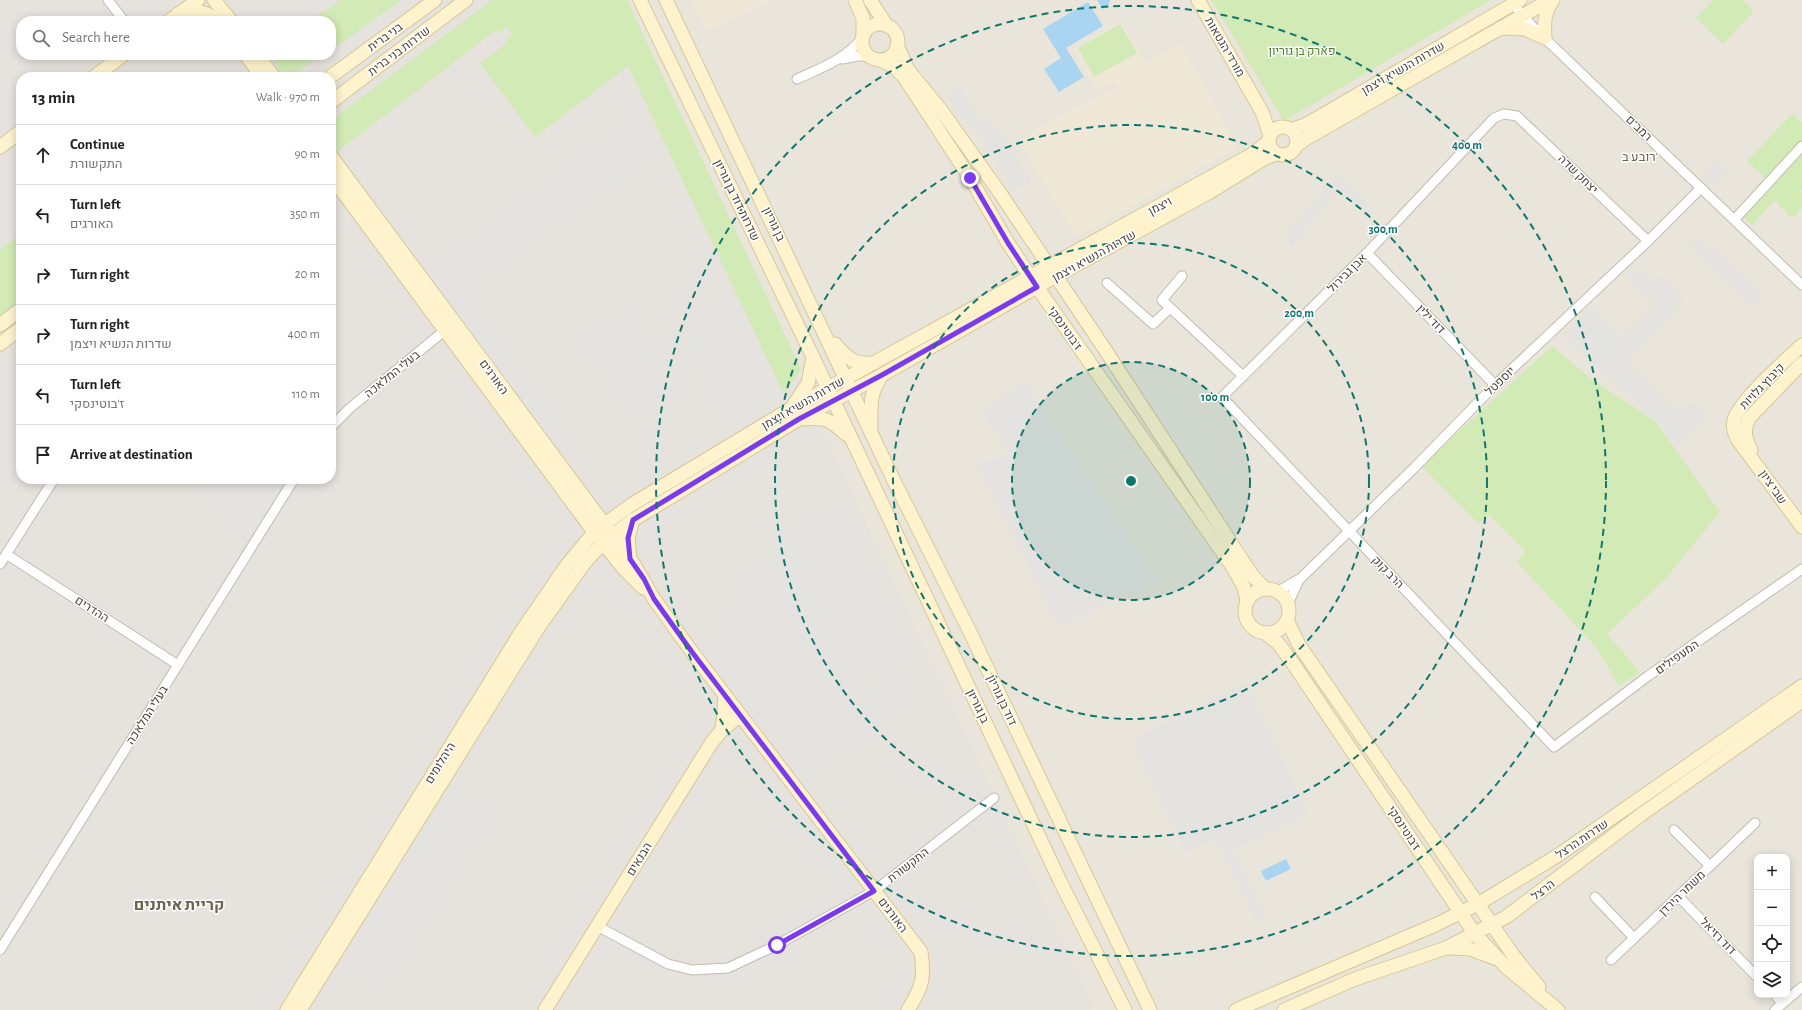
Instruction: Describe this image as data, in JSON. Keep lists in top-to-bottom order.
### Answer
{
  "streets": {
    "street": [
      "בני ברית",
      "מורדי הגטאות",
      "שדרות בני ברית",
      "שדרות הנשיא ויצמן",
      "רמב\"ם",
      "יצחק שדה",
      "שדרות דוד בן גוריון",
      "ויצמן",
      "בן גוריון",
      "אבן גבירול",
      "דוד ילין",
      "ז'בוטינסקי",
      "בעלי המלאכה",
      "האורגים",
      "יוספטל",
      "קיבוץ גלויות",
      "שבי ציון",
      "הרב קוק",
      "ההדרים",
      "המעפילים",
      "דוד בן גוריון",
      "היהלומים",
      "שדרות הרצל",
      "הבנאים",
      "התקשורת",
      "הרצל",
      "משמר הירדן",
      "דוד רזיאל"
    ]
  },
  "crossings": [
    ["מורדי הגטאות", "שדרות הנשיא ויצמן"],
    ["מורדי הגטאות", "ויצמן"],
    ["שדרות הנשיא ויצמן", "רמב\"ם"],
    ["שדרות הנשיא ויצמן", "שדרות דוד בן גוריון"],
    ["שדרות הנשיא ויצמן", "ויצמן"],
    ["שדרות הנשיא ויצמן", "בן גוריון"],
    ["שדרות הנשיא ויצמן", "ז'בוטינסקי"],
    ["שדרות הנשיא ויצמן", "האורגים"],
    ["שדרות הנשיא ויצמן", "דוד בן גוריון"],
    ["שדרות הנשיא ויצמן", "היהלומים"],
    ["רמב\"ם", "יוספטל"],
    ["יצחק שדה", "אבן גבירול"],
    ["יצחק שדה", "יוספטל"],
    ["שדרות דוד בן גוריון", "בן גוריון"],
    ["ויצמן", "ז'בוטינסקי"],
    ["אבן גבירול", "דוד ילין"],
    ["אבן גבירול", "הרב קוק"],
    ["דוד ילין", "יוספטל"],
    ["ז'בוטינסקי", "יוספטל"],
    ["ז'בוטינסקי", "שדרות הרצל"],
    ["ז'בוטינסקי", "הרצל"],
    ["בעלי המלאכה", "האורגים"],
    ["בעלי המלאכה", "ההדרים"],
    ["האורגים", "היהלומים"],
    ["האורגים", "הבנאים"],
    ["האורגים", "התקשורת"],
    ["יוספטל", "הרב קוק"],
    ["קיבוץ גלויות", "שבי ציון"],
    ["הרב קוק", "המעפילים"],
    ["שדרות הרצל", "הרצל"],
    ["הבנאים", "התקשורת"],
    ["משמר הירדן", "דוד רזיאל"]
  ],
  "districts": ["רובע ב'", "קריית איתנים"],
  "parks": ["פארק בן גוריון"],
  "page": {
    "search": "Search here",
    "heading": ["13 min", "Walk · 970 m"],
    "list": [
      ["Continue", "התקשורת", "90 m"],
      ["Turn left", "האורגים", "350 m"],
      ["Turn right", "20 m"],
      ["Turn right", "שדרות הנשיא ויצמן", "400 m"],
      ["Turn left", "ז'בוטינסקי", "110 m"],
      "Arrive at destination"
    ],
    "map_buttons": ["+", "−"]
  },
  "rings": [
    "400 m",
    "300 m",
    "200 m",
    "100 m"
  ]
}
